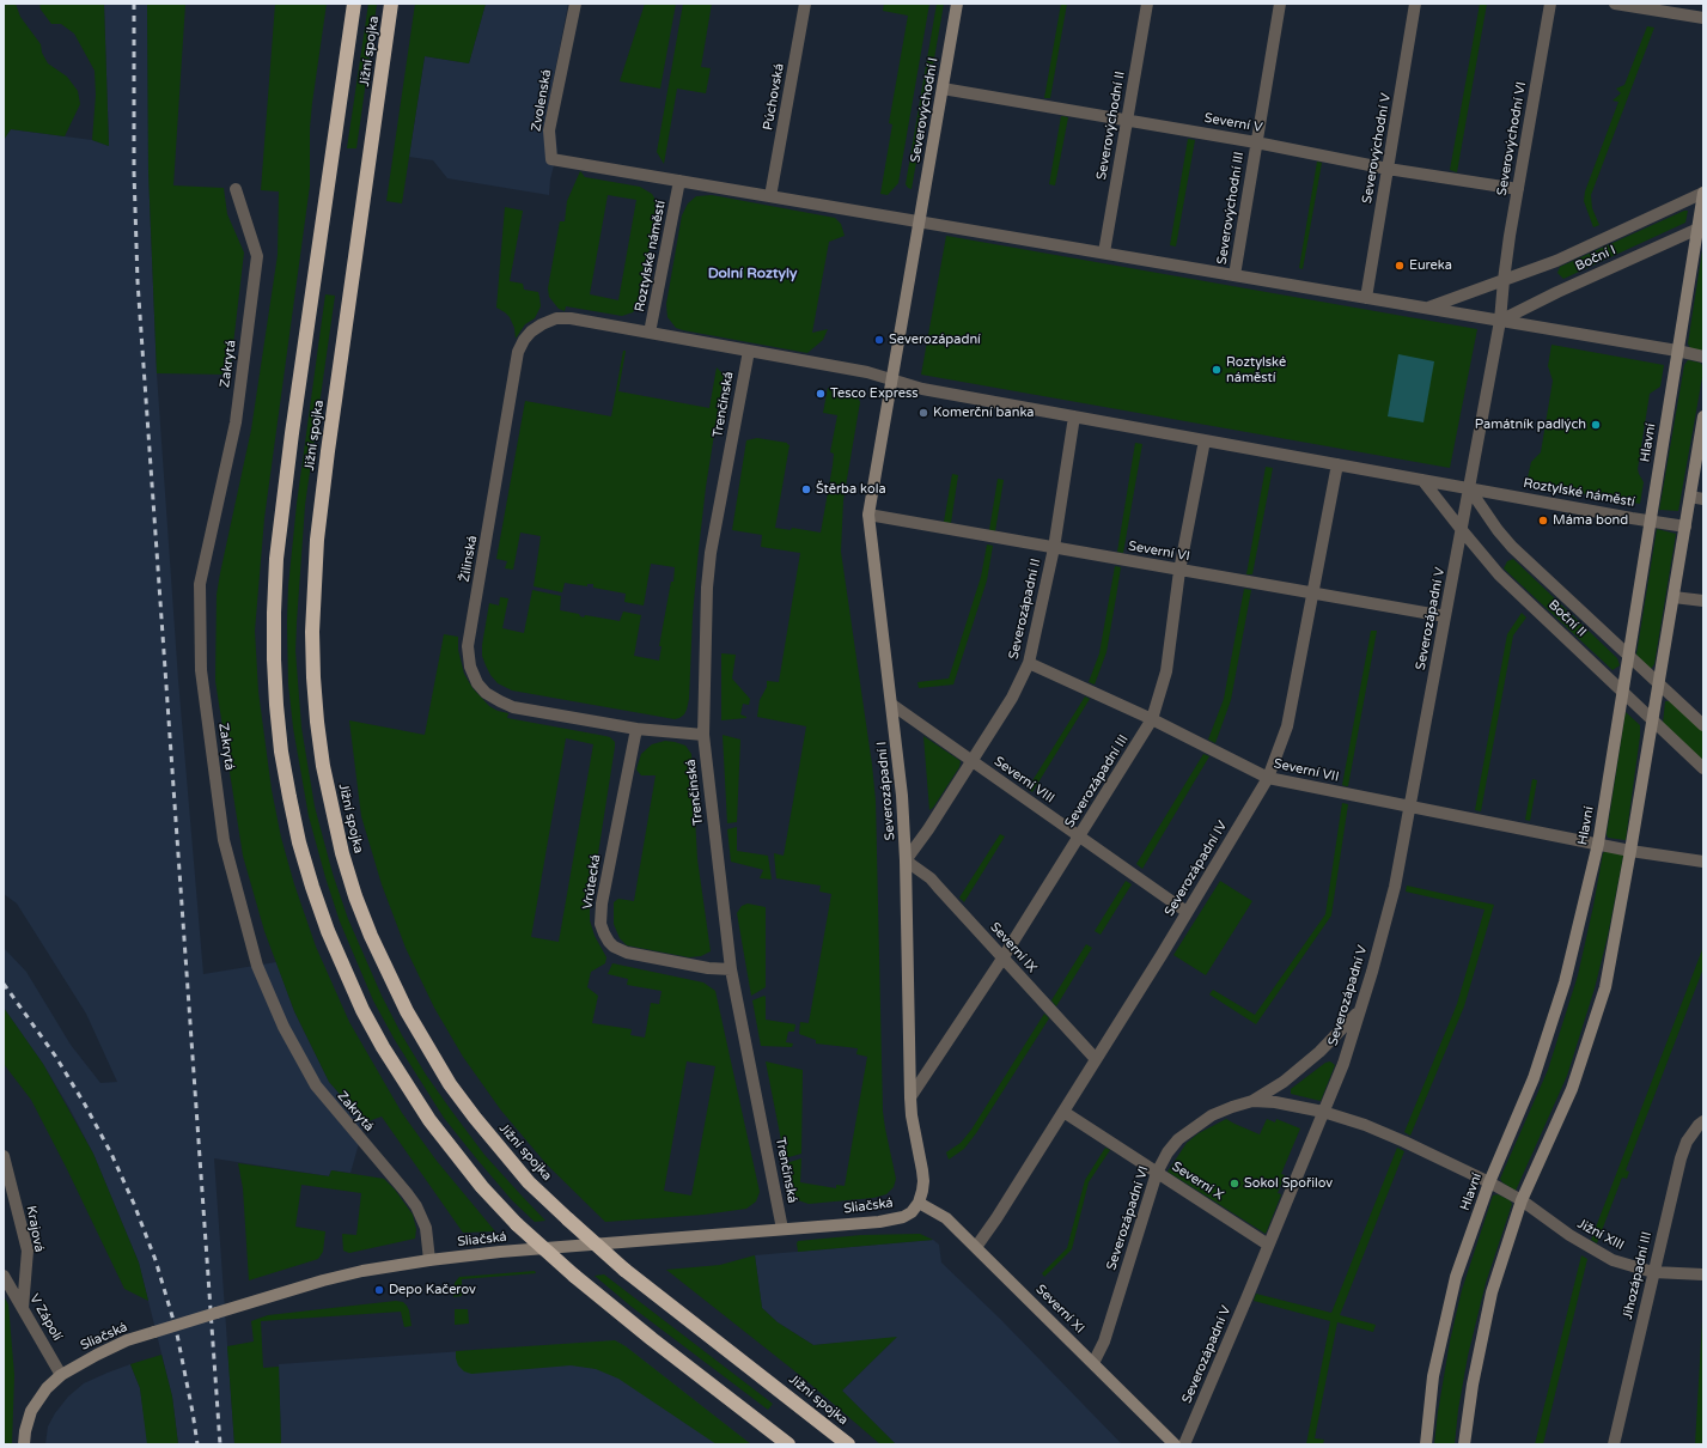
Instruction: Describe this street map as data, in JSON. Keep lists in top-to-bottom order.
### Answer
{
  "streets": {
    "highway": ["Jižní spojka"],
    "street": [
      "Púchovská",
      "Zvolenská",
      "Severovýchodní I",
      "Severní V",
      "Severovýchodní II",
      "Severovýchodní VI",
      "Severovýchodní V",
      "Severovýchodní III",
      "Roztylské náměstí",
      "Boční I",
      "Zakrytá",
      "Trenčínská",
      "Hlavní",
      "Severní VI",
      "Žilinská",
      "Severozápadní II",
      "Severozápadní V",
      "Boční II",
      "Severní VII",
      "Severní VIII",
      "Severozápadní III",
      "Severozápadní I",
      "Severozápadní IV",
      "Vrútecká",
      "Severní IX",
      "Severní X",
      "Sliačská",
      "Severozápadní VI",
      "Krajová",
      "Jižní XIII",
      "Jihozápadní III",
      "Severní XI",
      "V Zápolí"
    ]
  },
  "crossings": [
    ["Zvolenská", "Roztylské náměstí"],
    ["Severovýchodní I", "Severní V"],
    ["Severní V", "Severovýchodní II"],
    ["Severní V", "Severovýchodní VI"],
    ["Severní V", "Severovýchodní V"],
    ["Severní V", "Severovýchodní III"],
    ["Severovýchodní VI", "Boční I"],
    ["Roztylské náměstí", "Trenčínská"],
    ["Roztylské náměstí", "Hlavní"],
    ["Roztylské náměstí", "Žilinská"],
    ["Roztylské náměstí", "Severozápadní II"],
    ["Roztylské náměstí", "Severozápadní V"],
    ["Roztylské náměstí", "Boční II"],
    ["Roztylské náměstí", "Severozápadní III"],
    ["Roztylské náměstí", "Severozápadní I"],
    ["Roztylské náměstí", "Severozápadní IV"],
    ["Boční I", "Hlavní"],
    ["Zakrytá", "Sliačská"],
    ["Trenčínská", "Žilinská"],
    ["Trenčínská", "Vrútecká"],
    ["Trenčínská", "Sliačská"],
    ["Hlavní", "Boční II"],
    ["Hlavní", "Severní VII"],
    ["Hlavní", "Severozápadní VI"],
    ["Hlavní", "Jižní XIII"],
    ["Severní VI", "Severozápadní II"],
    ["Severní VI", "Severozápadní V"],
    ["Severní VI", "Severozápadní III"],
    ["Severní VI", "Severozápadní I"],
    ["Severní VI", "Severozápadní IV"],
    ["Žilinská", "Vrútecká"],
    ["Severozápadní II", "Severní VII"],
    ["Severozápadní II", "Severní VIII"],
    ["Severozápadní II", "Severozápadní I"],
    ["Severozápadní II", "Severní IX"],
    ["Severozápadní V", "Boční II"],
    ["Severozápadní V", "Severní VII"],
    ["Severozápadní V", "Severní X"],
    ["Severozápadní V", "Severozápadní VI"],
    ["Severní VII", "Severozápadní III"],
    ["Severní VII", "Severozápadní IV"],
    ["Severní VIII", "Severozápadní III"],
    ["Severní VIII", "Severozápadní I"],
    ["Severní VIII", "Severozápadní IV"],
    ["Severozápadní III", "Severozápadní I"],
    ["Severozápadní III", "Severní IX"],
    ["Severozápadní I", "Severní IX"],
    ["Severozápadní I", "Sliačská"],
    ["Severozápadní I", "Severní XI"],
    ["Severozápadní IV", "Severní IX"],
    ["Severozápadní IV", "Severní X"],
    ["Severozápadní IV", "Severní XI"],
    ["Severní X", "Severozápadní VI"],
    ["Sliačská", "Severní XI"],
    ["Sliačská", "V Zápolí"],
    ["Severozápadní VI", "Jižní XIII"],
    ["Severozápadní VI", "Severní XI"],
    ["Krajová", "V Zápolí"],
    ["Jižní XIII", "Jihozápadní III"]
  ],
  "districts": ["Dolní Roztyly"],
  "places": [
    "Eureka",
    "Severozápadní",
    "Roztylské náměstí",
    "Tesco Express",
    "Komerční banka",
    "Památník padlých",
    "Štěrba kola",
    "Máma bond",
    "Sokol Spořilov",
    "Depo Kačerov"
  ]
}
